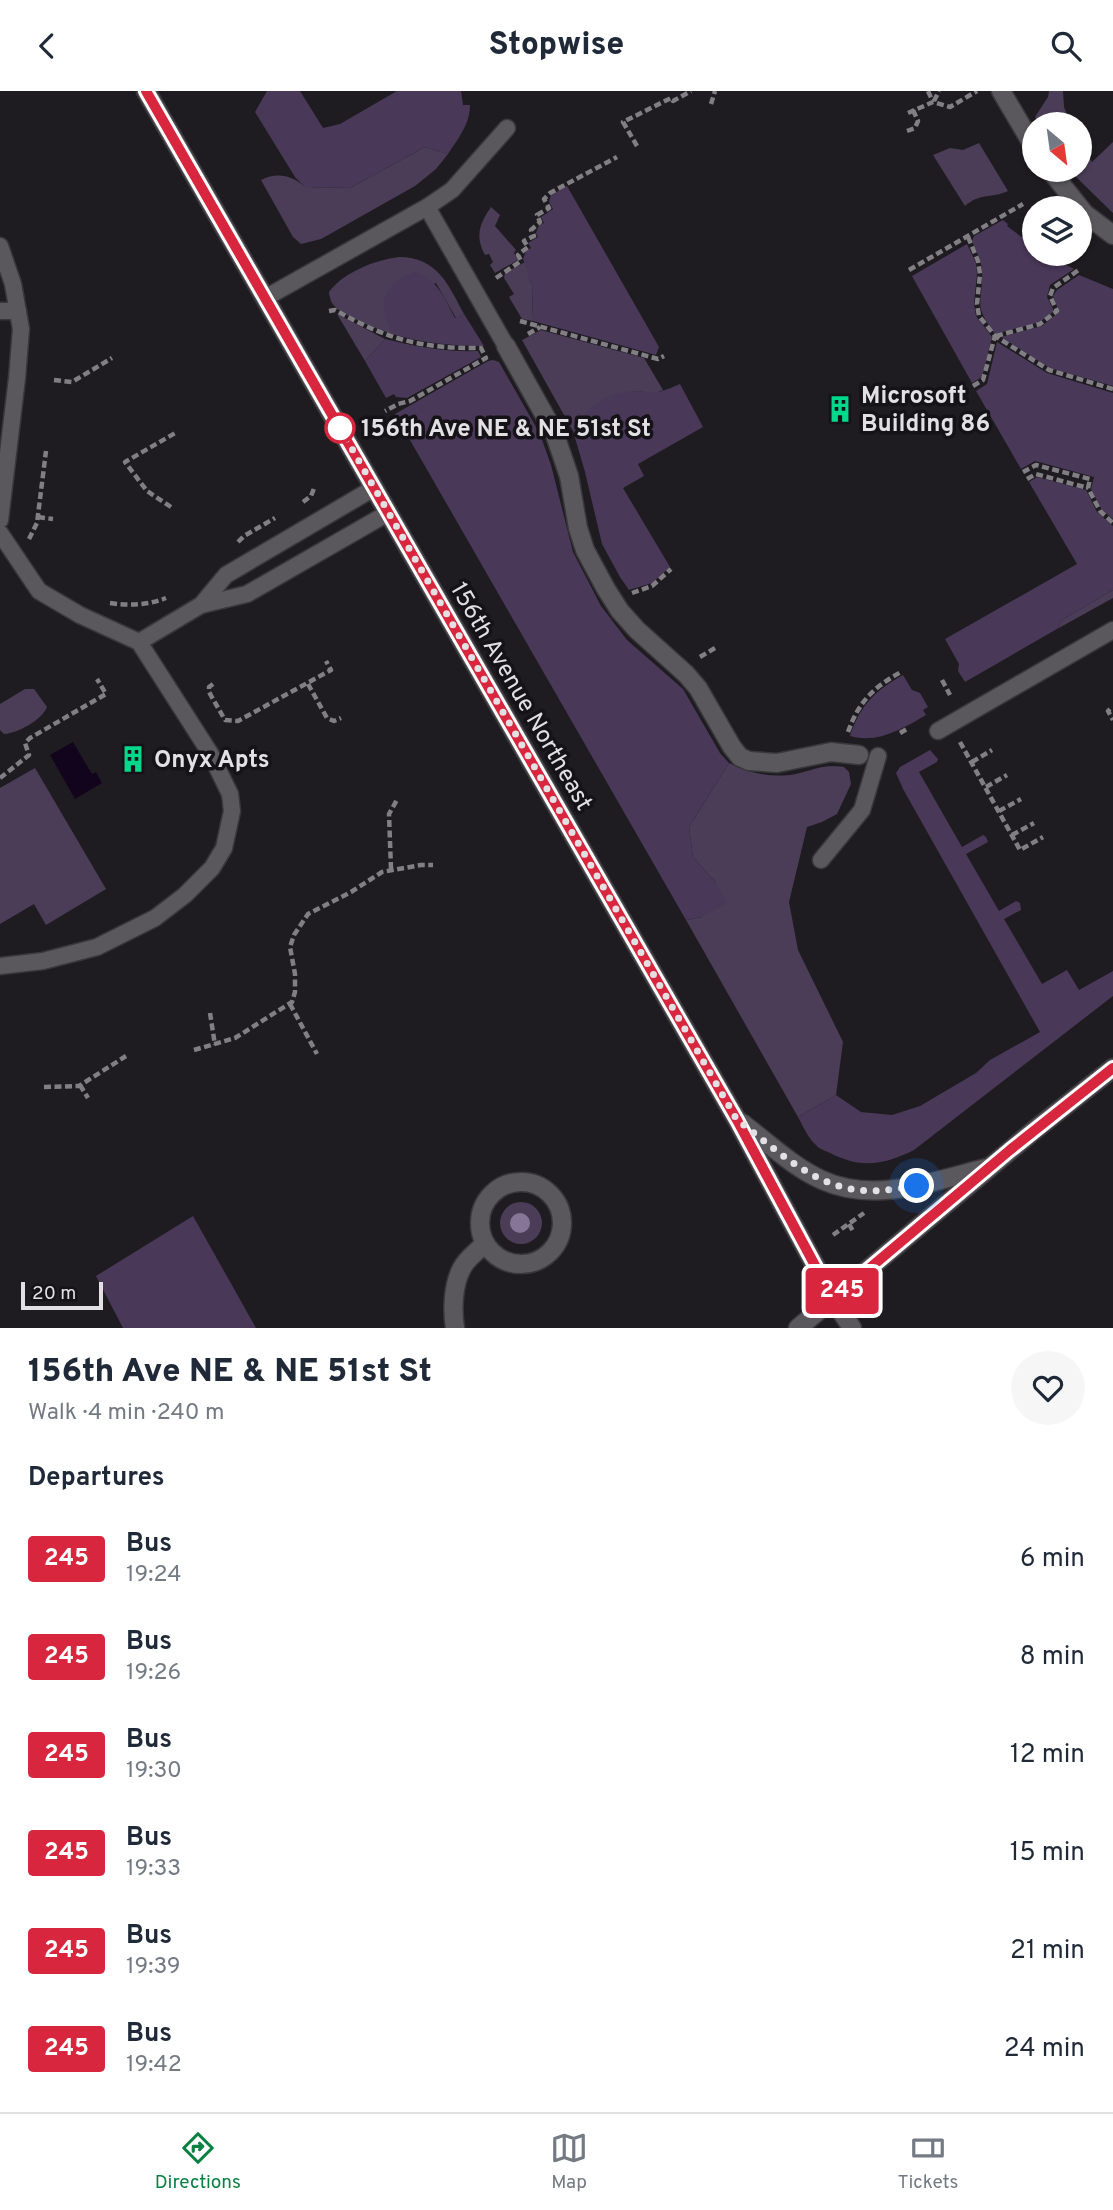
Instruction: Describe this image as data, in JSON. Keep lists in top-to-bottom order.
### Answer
{
  "streets": {
    "main road": ["156th Avenue Northeast"]
  },
  "places": {
    "building": ["Microsoft Building 86", "Onyx Apts"],
    "other": ["156th Ave NE & NE 51st St"]
  },
  "lines": ["bus line 245"],
  "scale_bar": "20 m",
  "north": "bottom right",
  "page": {
    "header": "Stopwise",
    "on_map": "245",
    "scale": "20 m",
    "heading": [
      ["156th Ave NE & NE 51st St", "Walk · 4 min · 240 m"],
      "Departures"
    ],
    "list": [
      {
        "mark": "245",
        "name": "Bus",
        "note": "19:24",
        "value": "6 min"
      },
      {
        "mark": "245",
        "name": "Bus",
        "note": "19:26",
        "value": "8 min"
      },
      {
        "mark": "245",
        "name": "Bus",
        "note": "19:30",
        "value": "12 min"
      },
      {
        "mark": "245",
        "name": "Bus",
        "note": "19:33",
        "value": "15 min"
      },
      {
        "mark": "245",
        "name": "Bus",
        "note": "19:39",
        "value": "21 min"
      },
      {
        "mark": "245",
        "name": "Bus",
        "note": "19:42",
        "value": "24 min"
      }
    ],
    "tabs": ["Directions", "Map", "Tickets"]
  }
}
